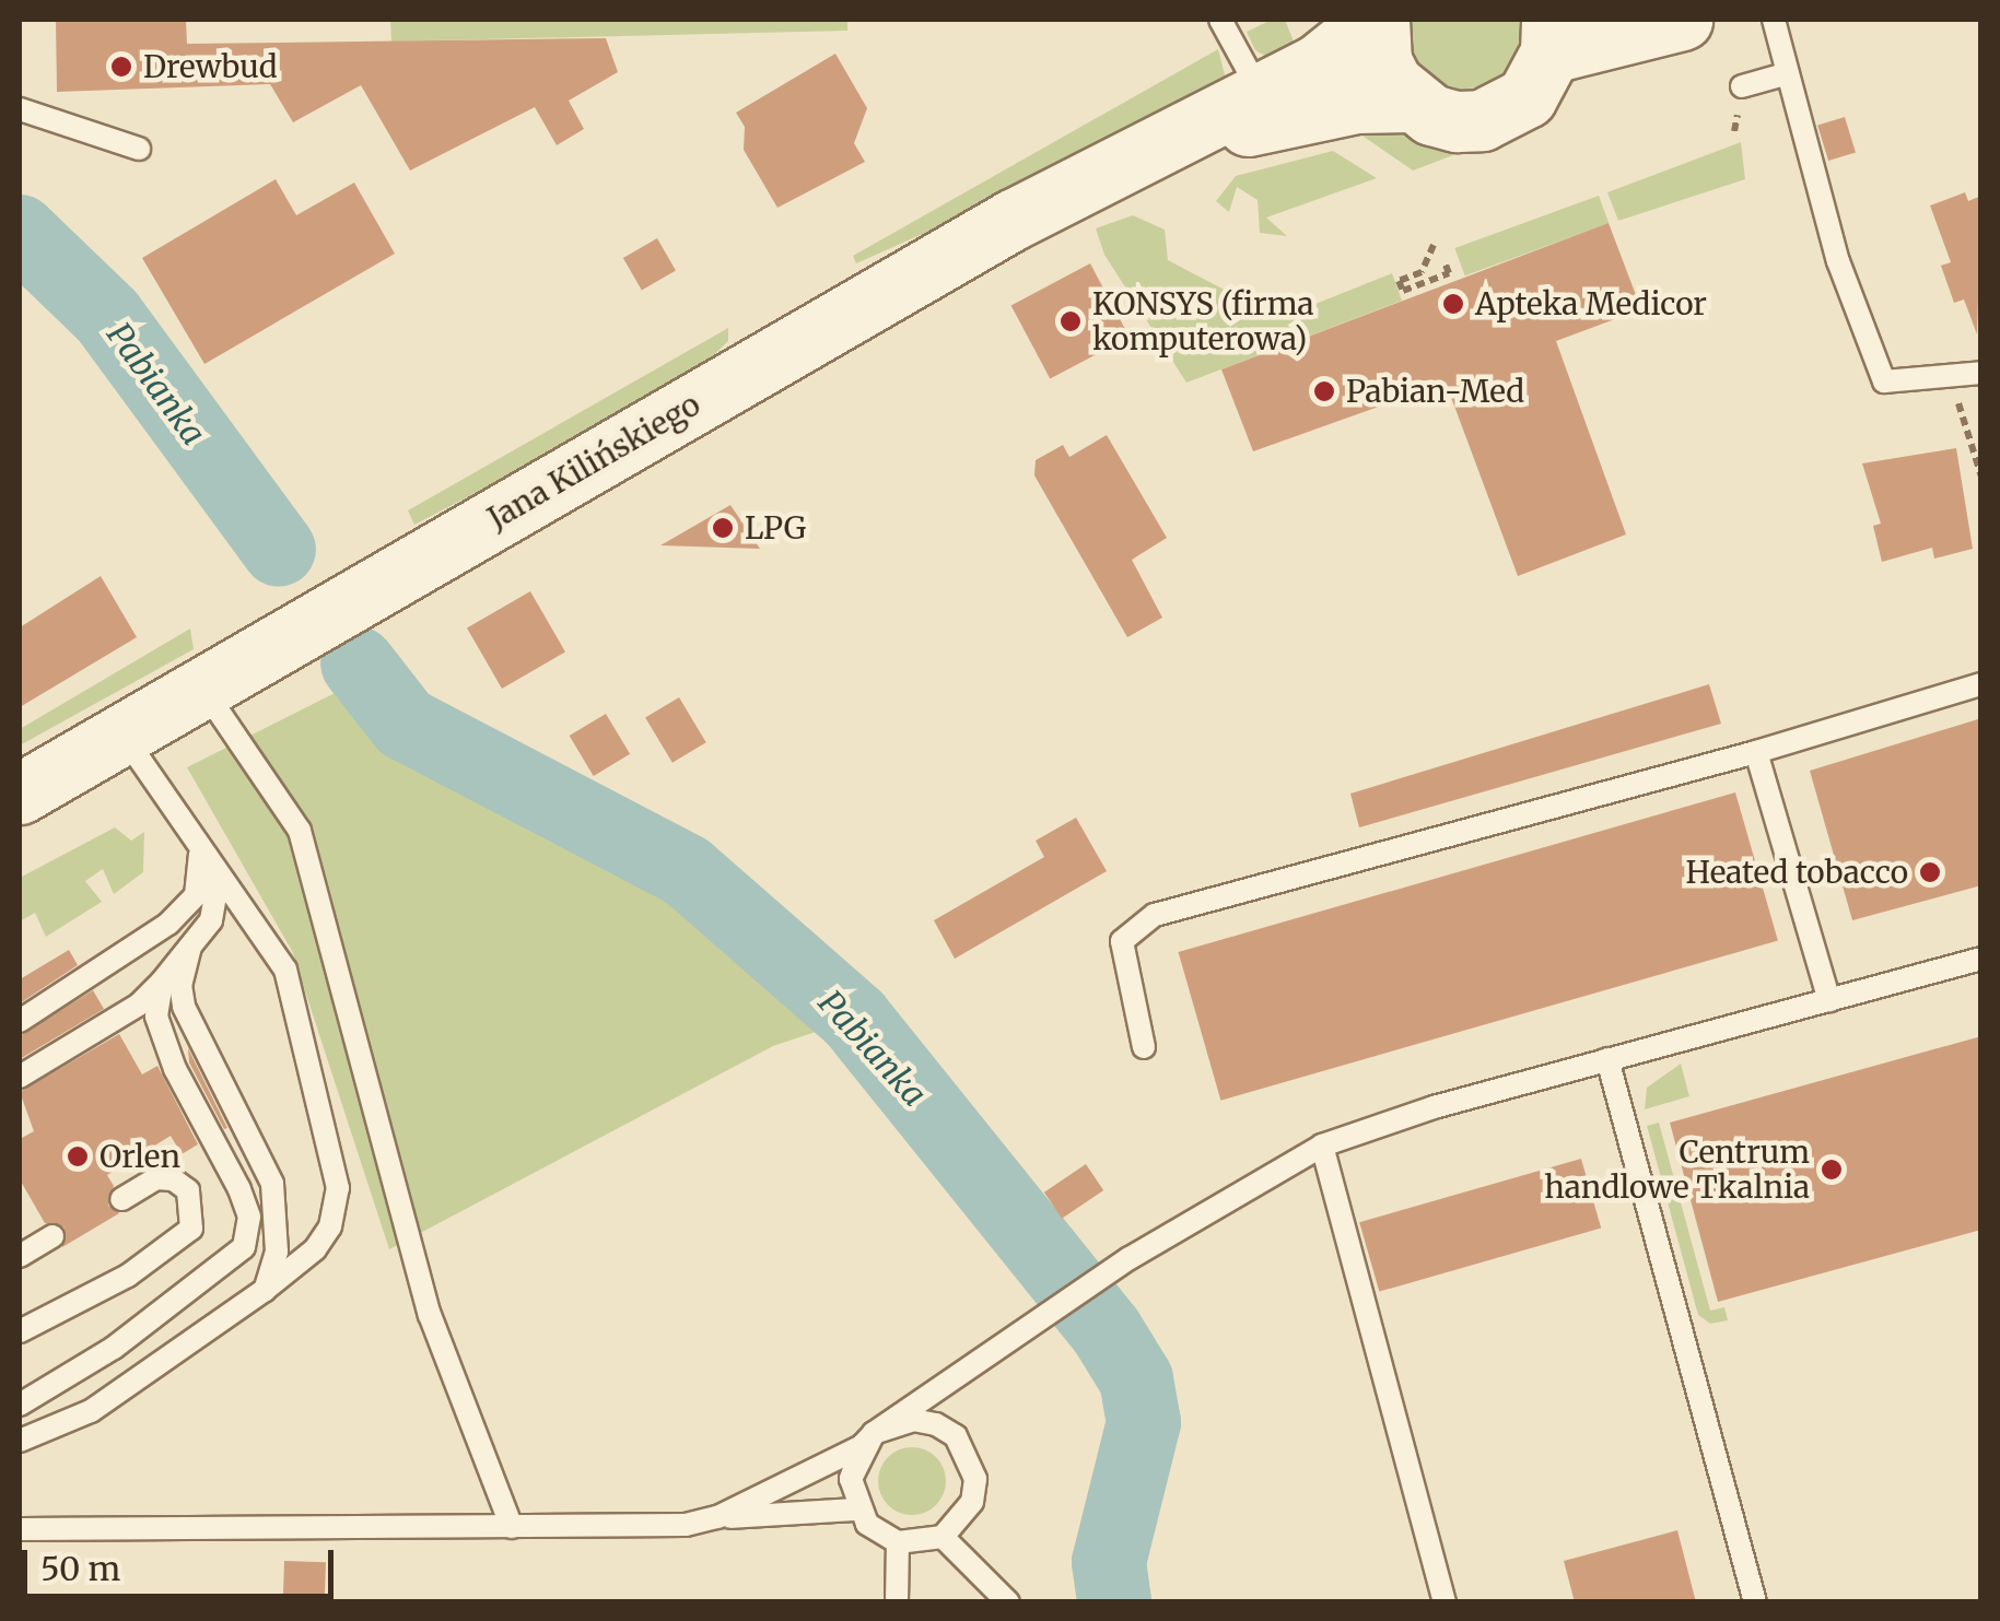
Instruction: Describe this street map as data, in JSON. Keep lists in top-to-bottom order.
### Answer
{
  "streets": {
    "main road": ["Jana Kilińskiego"]
  },
  "water": ["Pabianka"],
  "places": [
    "Drewbud",
    "Apteka Medicor",
    "KONSYS (firma komputerowa)",
    "Pabian-Med",
    "LPG",
    "Heated tobacco",
    "Orlen",
    "Centrum handlowe Tkalnia"
  ],
  "scale_bar": "50 m"
}
